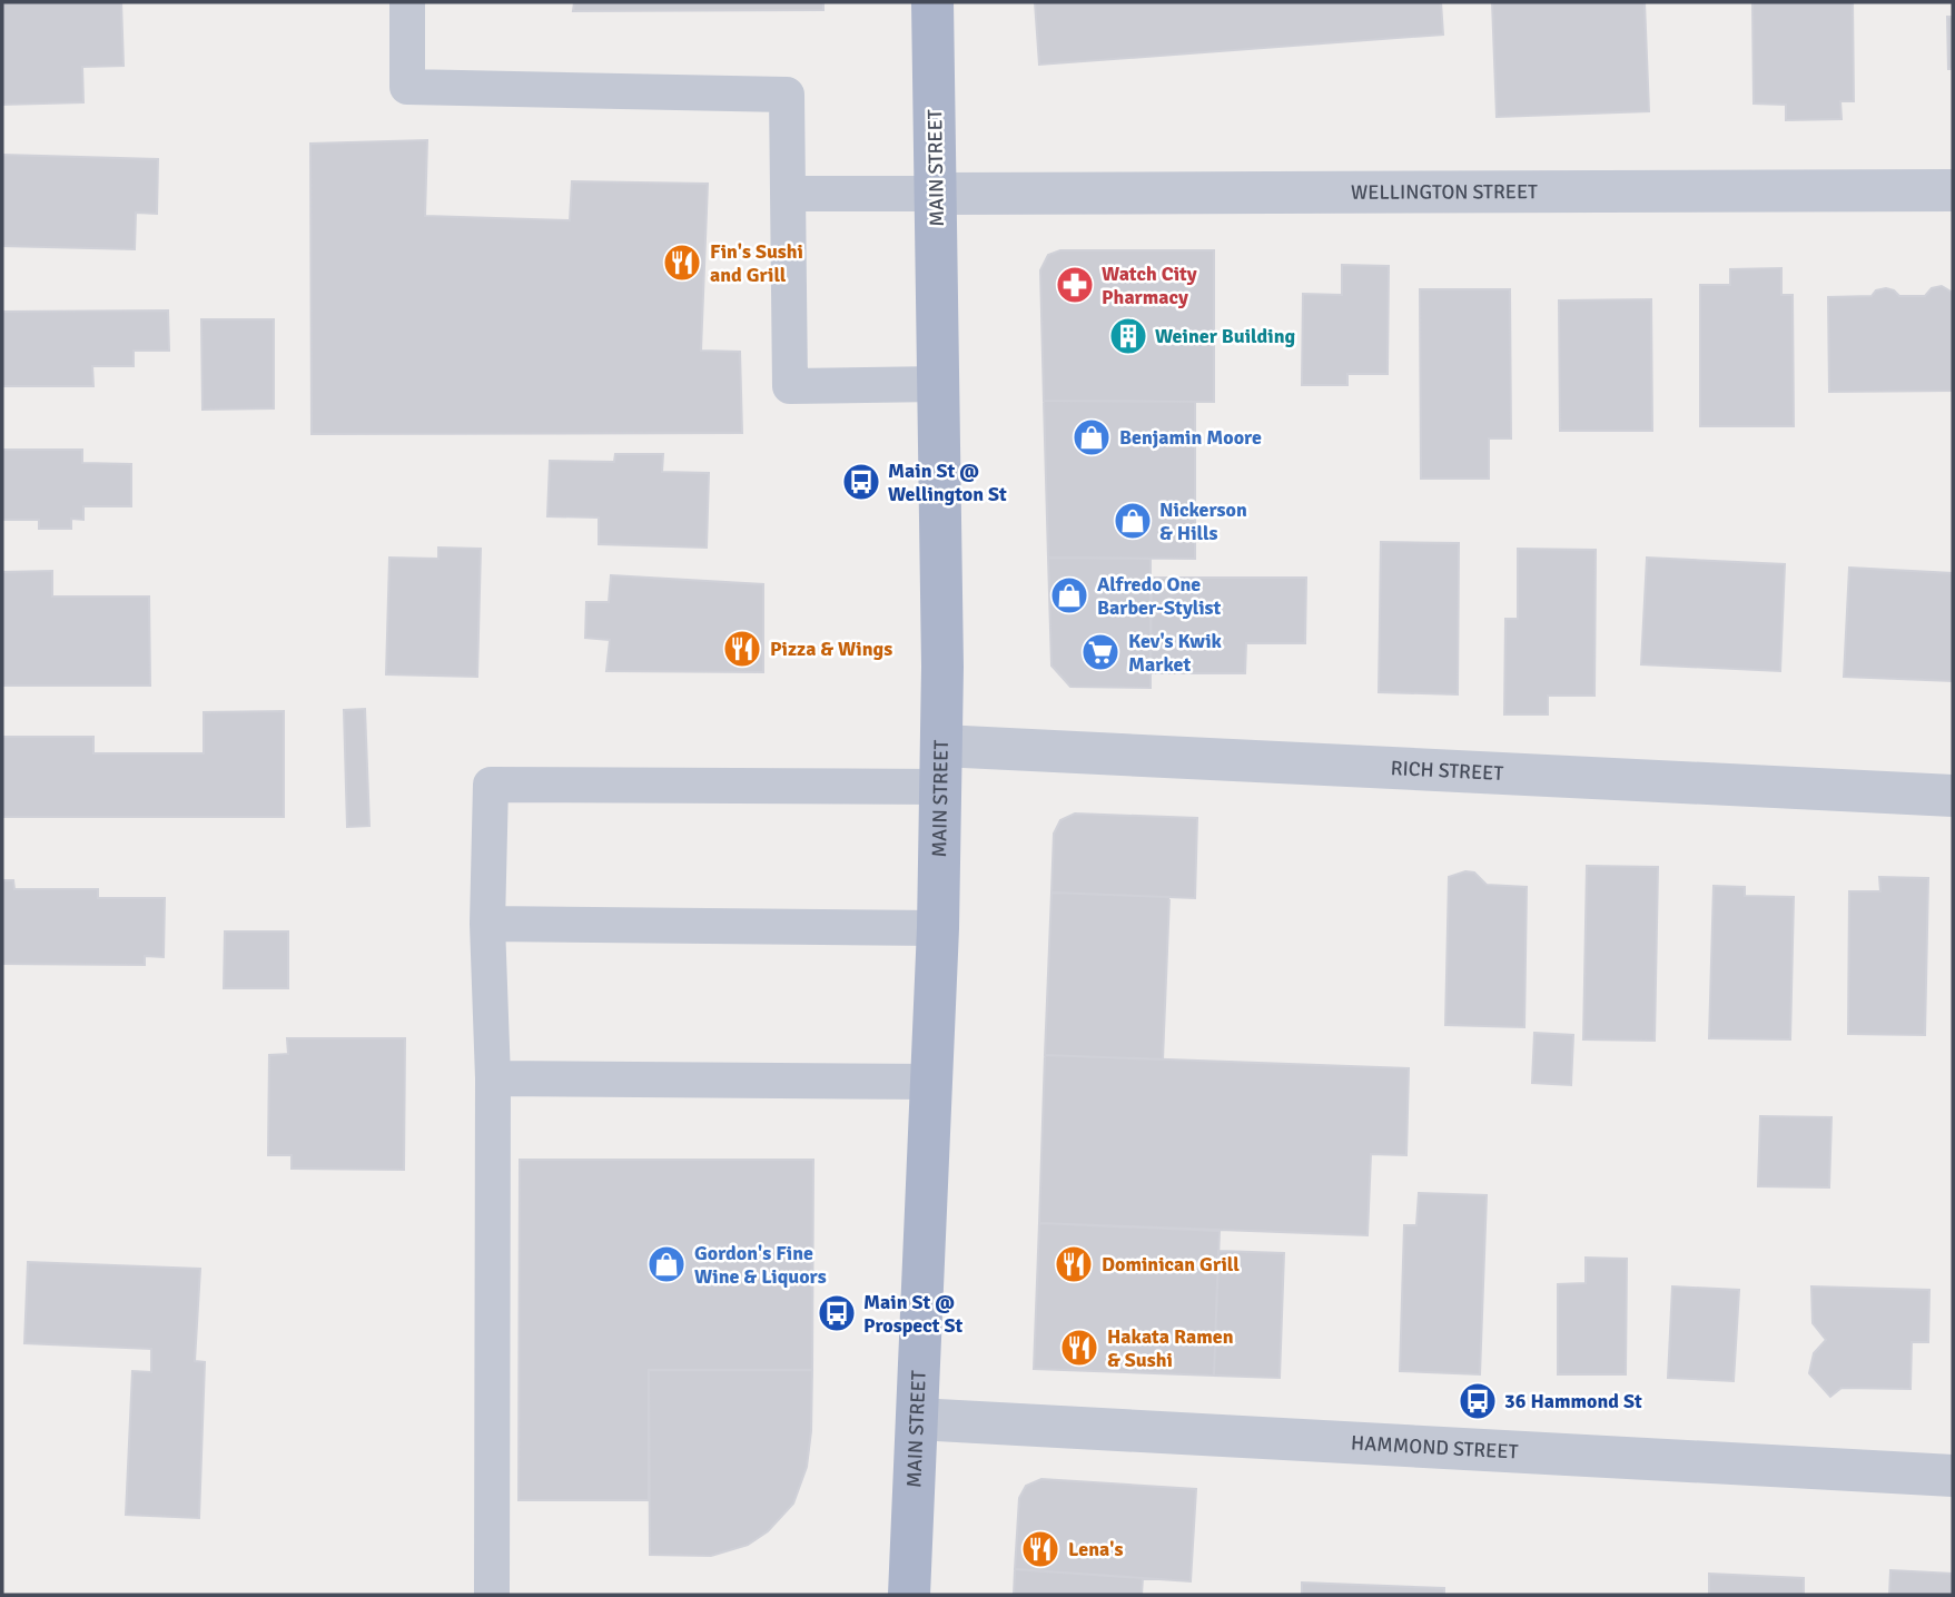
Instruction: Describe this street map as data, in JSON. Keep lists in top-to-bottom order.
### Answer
{
  "streets": {
    "main road": ["MAIN STREET"],
    "street": ["WELLINGTON STREET", "RICH STREET", "HAMMOND STREET"]
  },
  "crossings": [
    ["MAIN STREET", "WELLINGTON STREET"],
    ["MAIN STREET", "RICH STREET"],
    ["MAIN STREET", "HAMMOND STREET"]
  ],
  "places": {
    "restaurant": [
      "Fin's Sushi and Grill",
      "Pizza & Wings",
      "Dominican Grill",
      "Hakata Ramen & Sushi",
      "Lena's"
    ],
    "pharmacy": ["Watch City Pharmacy"],
    "building": ["Weiner Building"],
    "shop": [
      "Benjamin Moore",
      "Nickerson & Hills",
      "Alfredo One Barber-Stylist",
      "Gordon's Fine Wine & Liquors"
    ],
    "bus stop": ["Main St @ Wellington St", "Main St @ Prospect St", "36 Hammond St"],
    "supermarket": ["Kev's Kwik Market"]
  }
}
